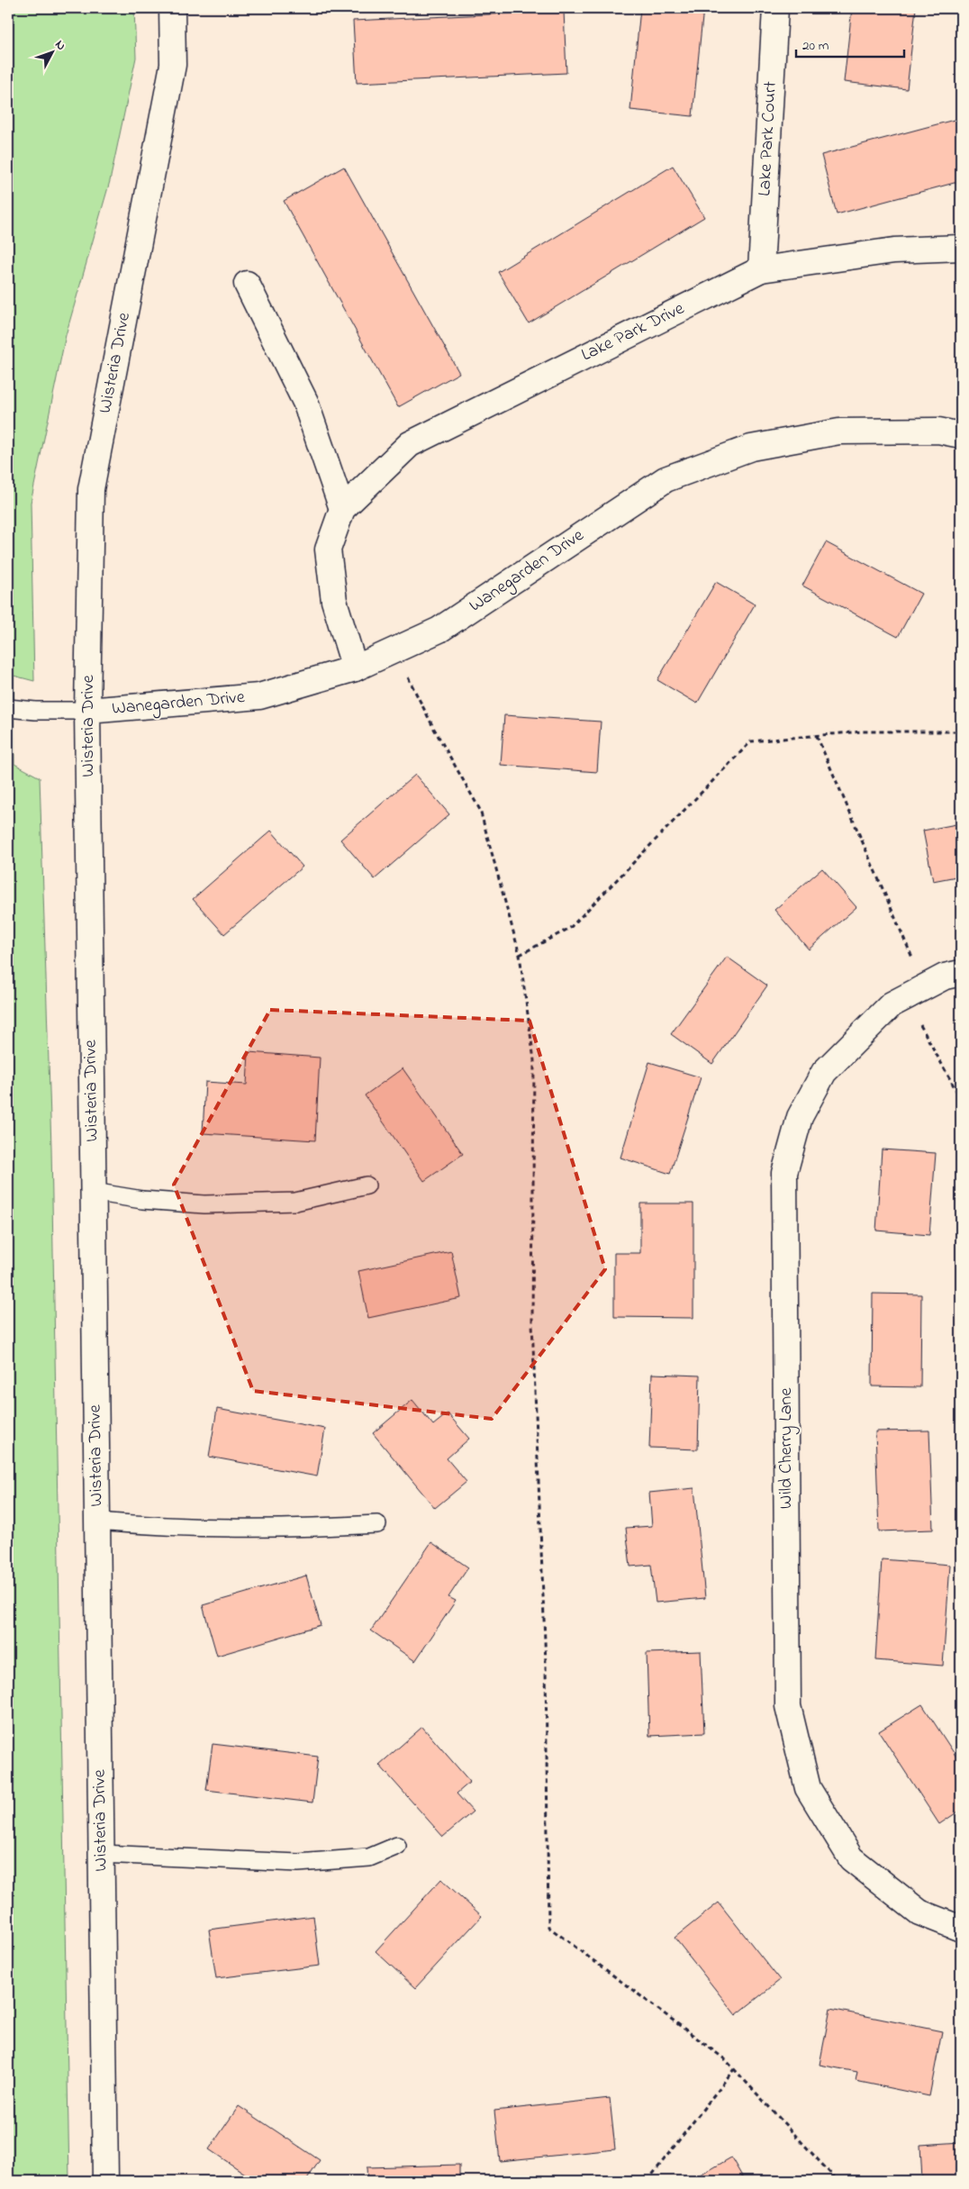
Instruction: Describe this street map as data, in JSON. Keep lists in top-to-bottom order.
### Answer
{
  "streets": {
    "street": [
      "Lake Park Court",
      "Lake Park Drive",
      "Wisteria Drive",
      "Wanegarden Drive",
      "Wild Cherry Lane"
    ]
  },
  "crossings": [
    ["Lake Park Court", "Lake Park Drive"],
    ["Lake Park Drive", "Wanegarden Drive"],
    ["Wisteria Drive", "Wanegarden Drive"]
  ],
  "scale_bar": "20 m",
  "north": "top right"
}
